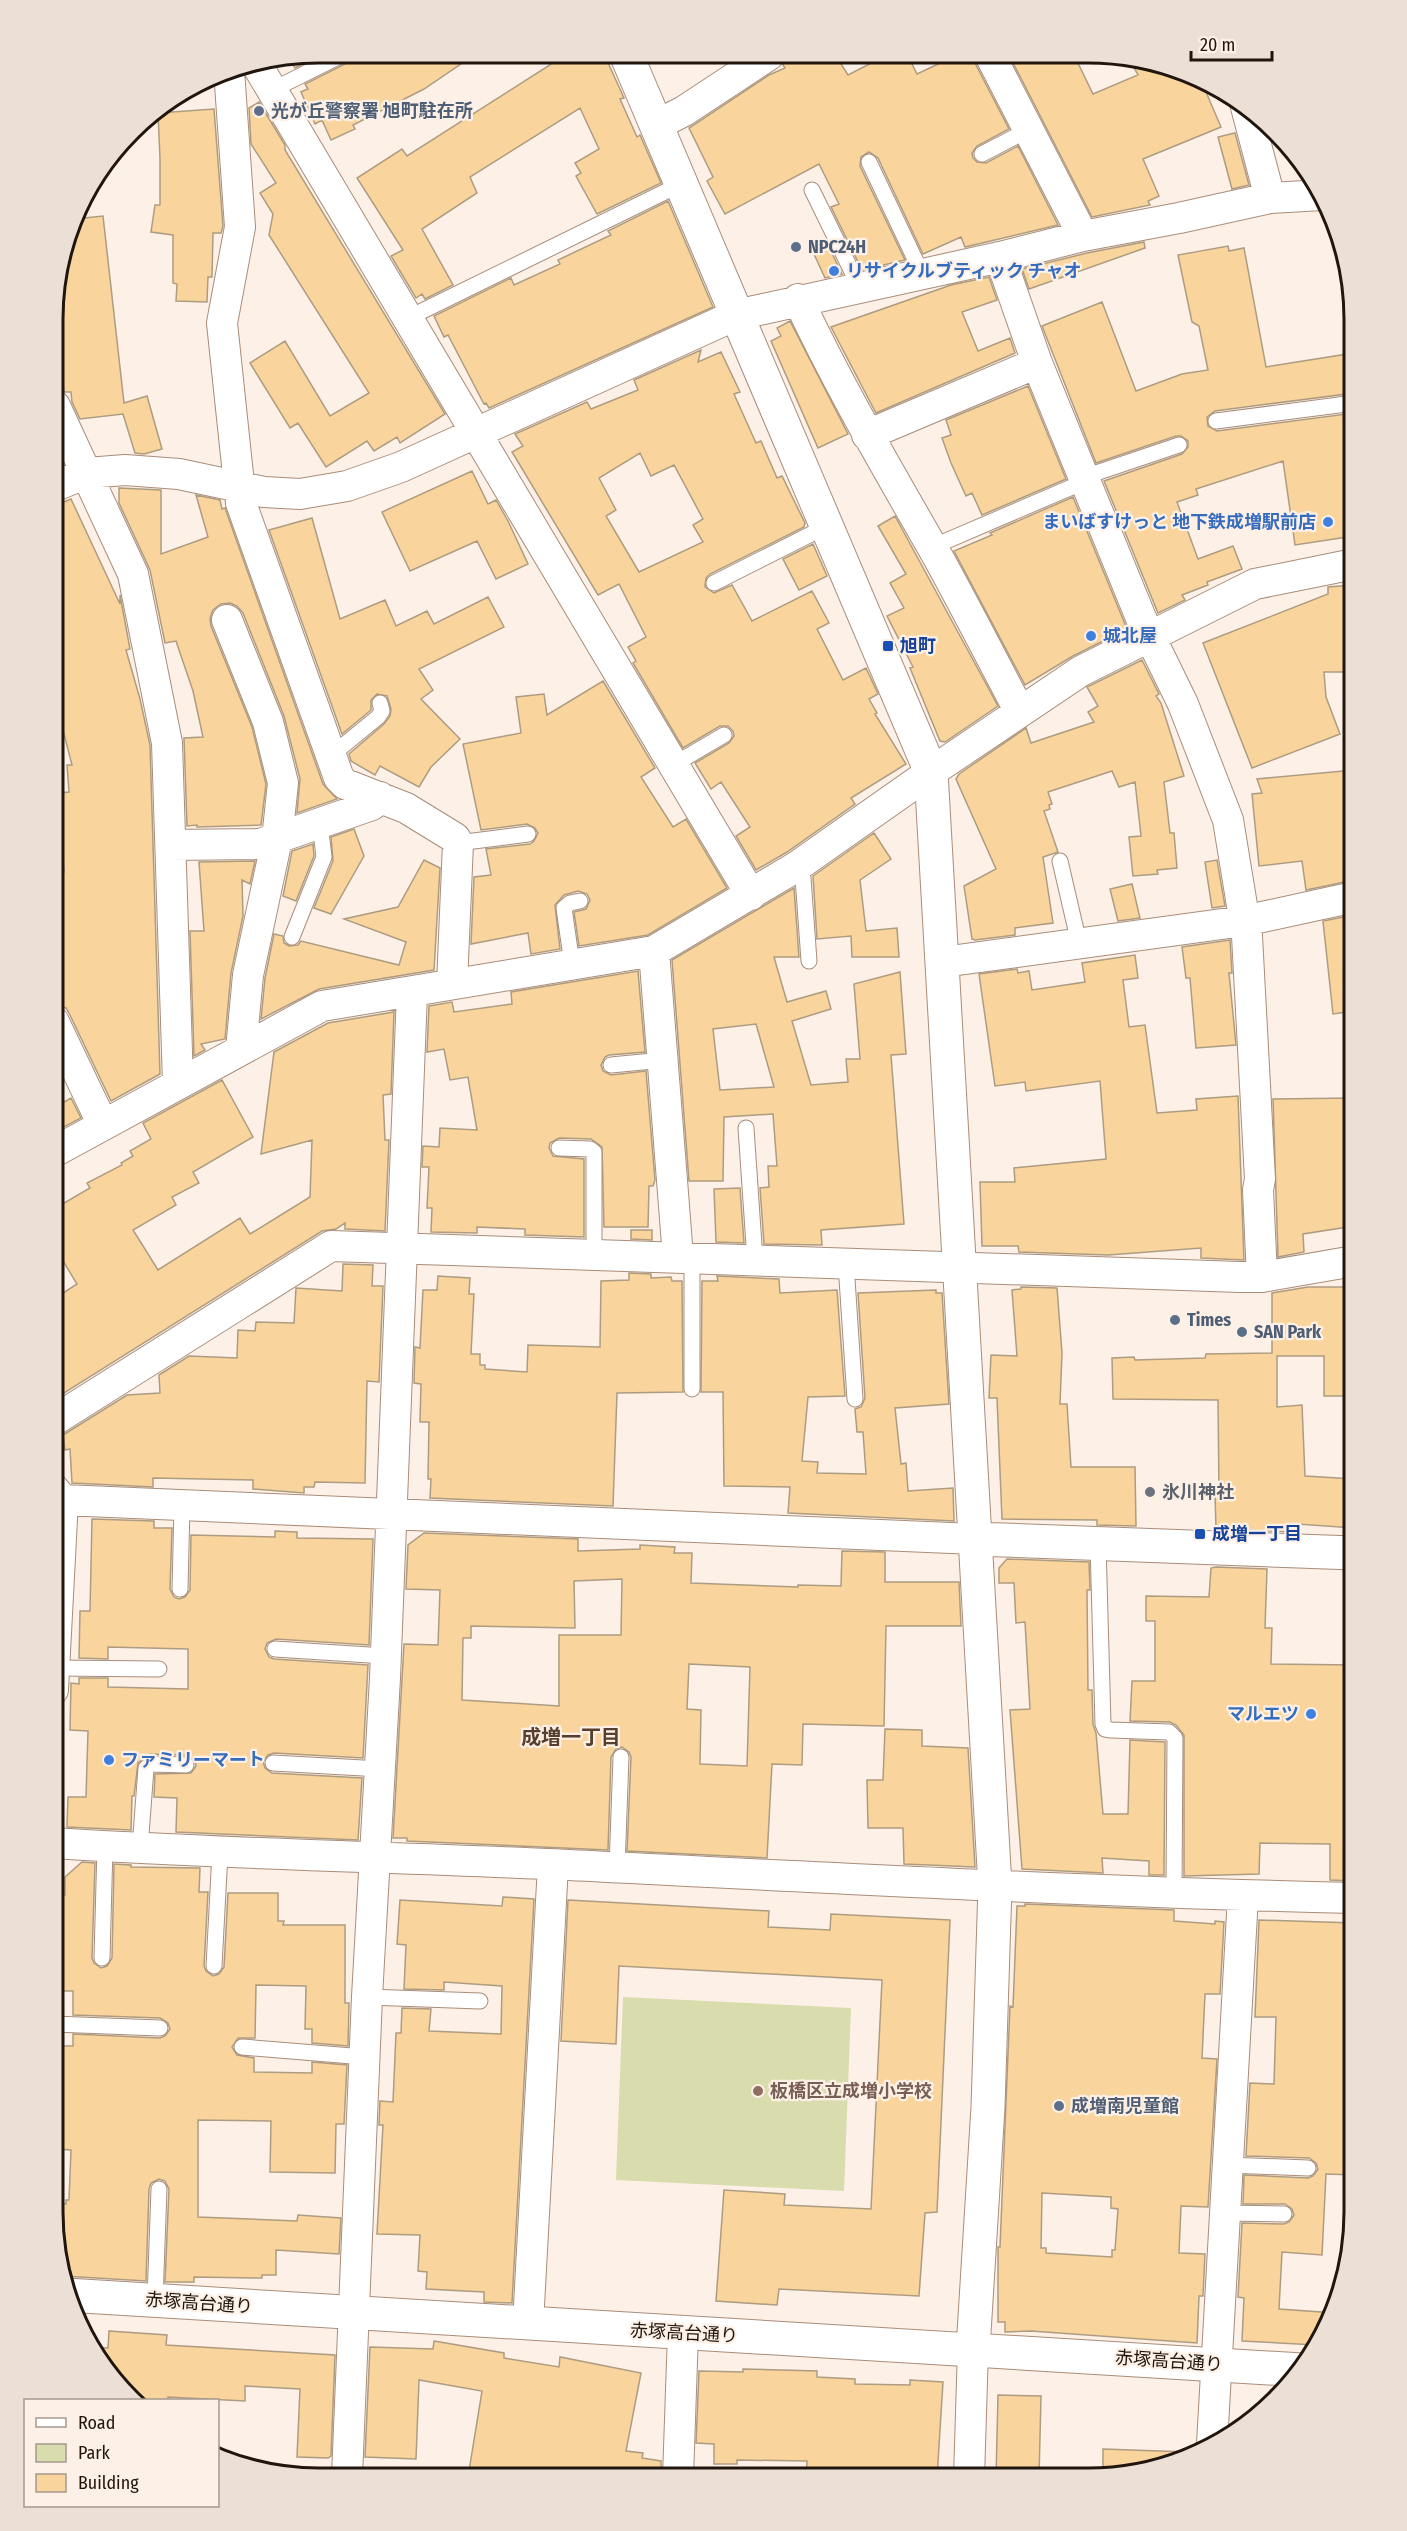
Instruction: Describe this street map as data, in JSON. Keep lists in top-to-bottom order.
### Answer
{
  "streets": {
    "street": ["赤塚高台通り"]
  },
  "districts": ["成増一丁目"],
  "places": {
    "other": [
      "光が丘警察署 旭町駐在所",
      "NPC24H",
      "リサイクルブティック チャオ",
      "まいばすけっと 地下鉄成増駅前店",
      "城北屋",
      "Times",
      "SAN Park",
      "氷川神社",
      "マルエツ",
      "ファミリーマート",
      "板橋区立成増小学校",
      "成増南児童館"
    ],
    "transit": ["旭町", "成増一丁目"]
  },
  "legend": ["Road", "Park", "Building"],
  "scale_bar": "20 m"
}
